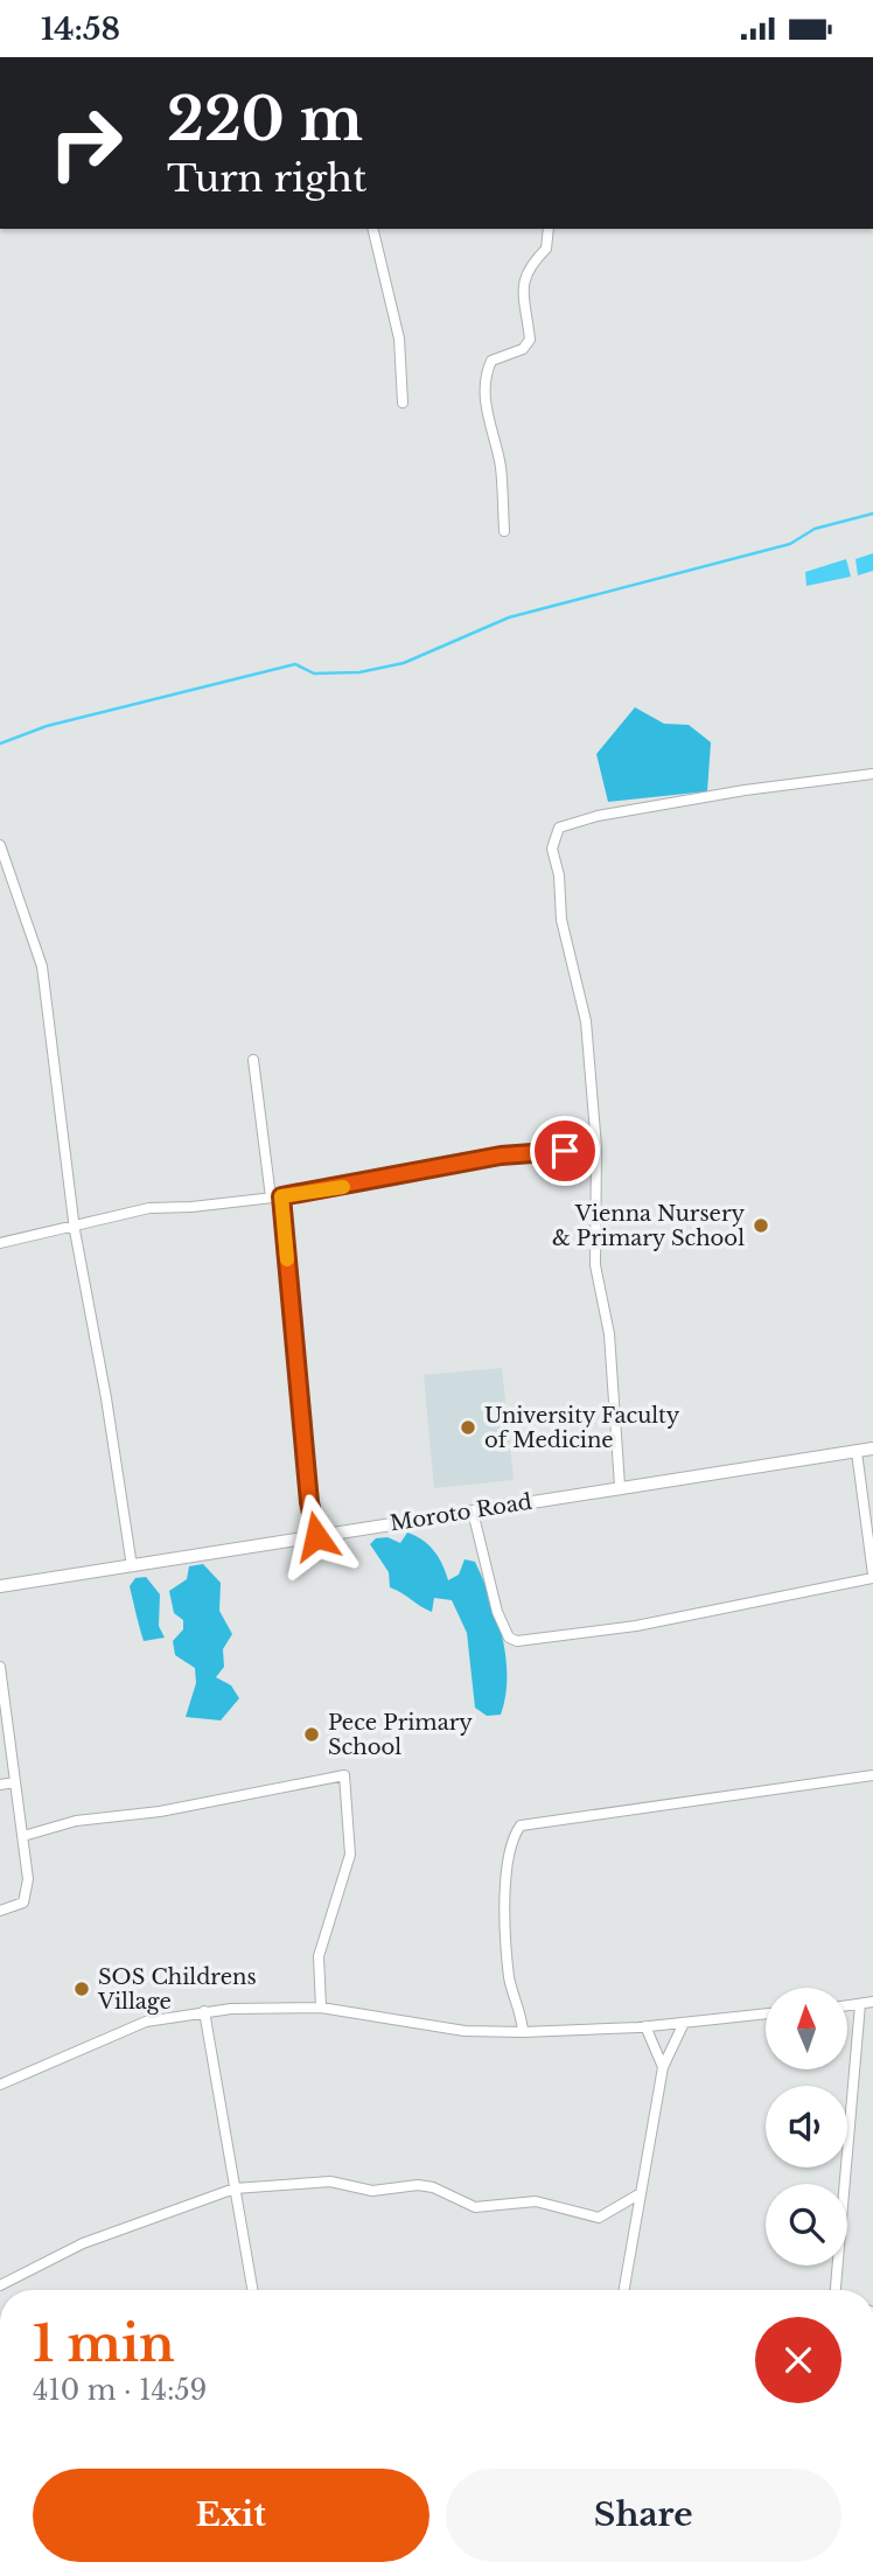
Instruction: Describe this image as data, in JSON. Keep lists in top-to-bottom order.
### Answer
{
  "streets": {
    "main road": ["Moroto Road"]
  },
  "places": [
    "Vienna Nursery & Primary School",
    "University Faculty of Medicine",
    "Pece Primary School",
    "SOS Childrens Village"
  ],
  "north": "top",
  "page": {
    "status": "14:58",
    "turn": ["220 m", "Turn right"],
    "heading": ["1 min", "410 m · 14:59"],
    "buttons": ["Exit", "Share"]
  }
}
